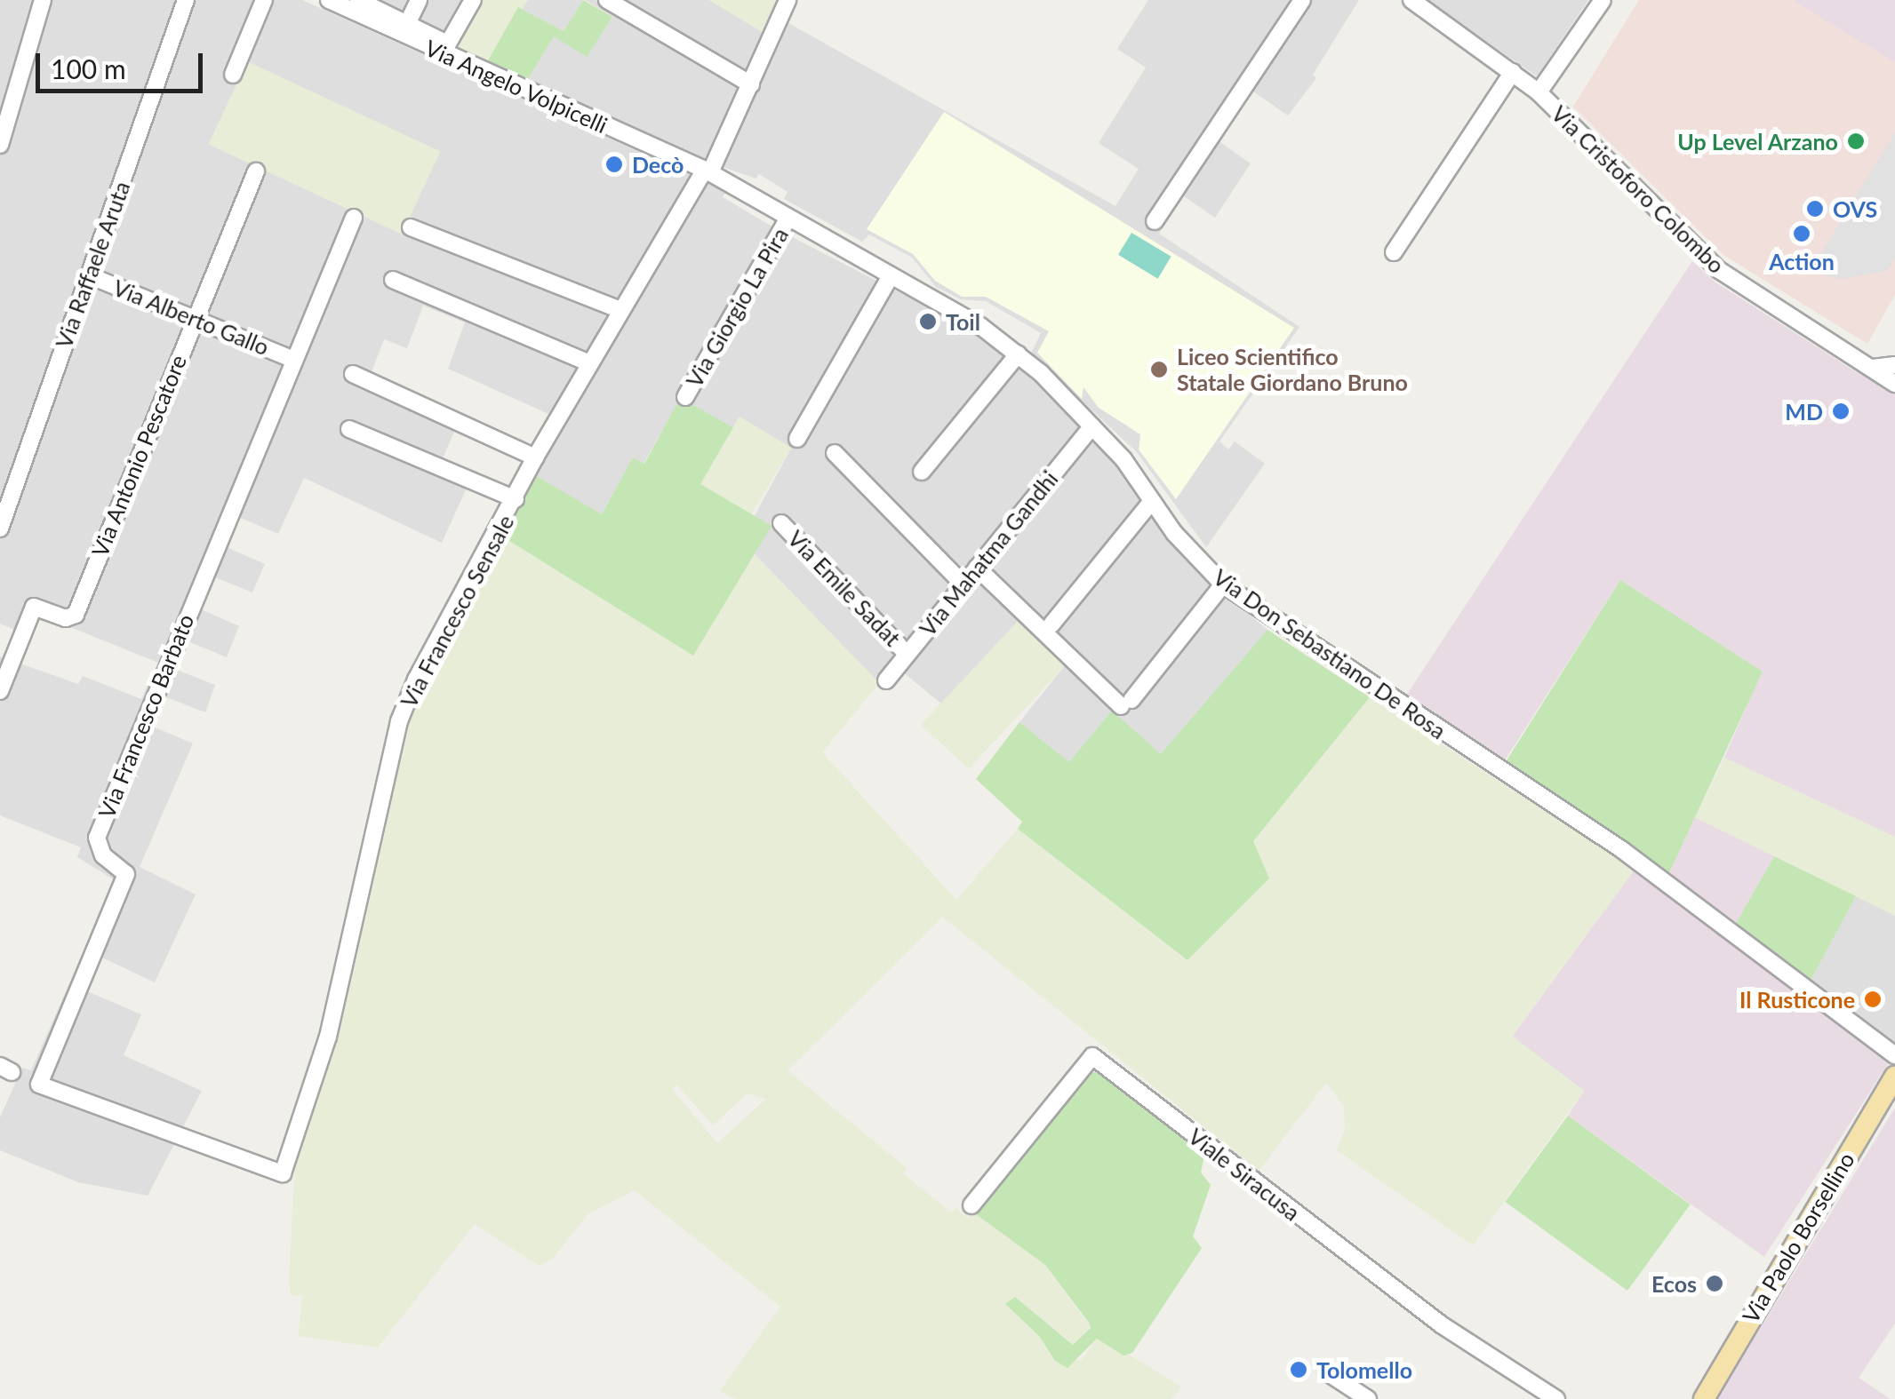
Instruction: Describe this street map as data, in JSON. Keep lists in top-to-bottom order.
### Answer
{
  "streets": {
    "main road": ["Via Paolo Borsellino"],
    "street": [
      "Via Angelo Volpicelli",
      "Via Cristoforo Colombo",
      "Via Raffaele Aruta",
      "Via Giorgio La Pira",
      "Via Alberto Gallo",
      "Via Antonio Pescatore",
      "Via Mahatma Gandhi",
      "Via Emile Sadat",
      "Via Francesco Sensale",
      "Via Don Sebastiano De Rosa",
      "Via Francesco Barbato",
      "Viale Siracusa"
    ]
  },
  "crossings": [
    ["Via Angelo Volpicelli", "Via Francesco Sensale"],
    ["Via Angelo Volpicelli", "Via Don Sebastiano De Rosa"],
    ["Via Raffaele Aruta", "Via Alberto Gallo"],
    ["Via Giorgio La Pira", "Via Don Sebastiano De Rosa"],
    ["Via Alberto Gallo", "Via Antonio Pescatore"],
    ["Via Alberto Gallo", "Via Francesco Barbato"],
    ["Via Mahatma Gandhi", "Via Emile Sadat"],
    ["Via Mahatma Gandhi", "Via Don Sebastiano De Rosa"],
    ["Via Francesco Sensale", "Via Don Sebastiano De Rosa"],
    ["Via Francesco Sensale", "Via Francesco Barbato"]
  ],
  "places": [
    "Up Level Arzano",
    "Decò",
    "OVS",
    "Action",
    "Toil",
    "Liceo Scientifico Statale Giordano Bruno",
    "MD",
    "Il Rusticone",
    "Ecos",
    "Tolomello"
  ],
  "scale_bar": "100 m"
}
